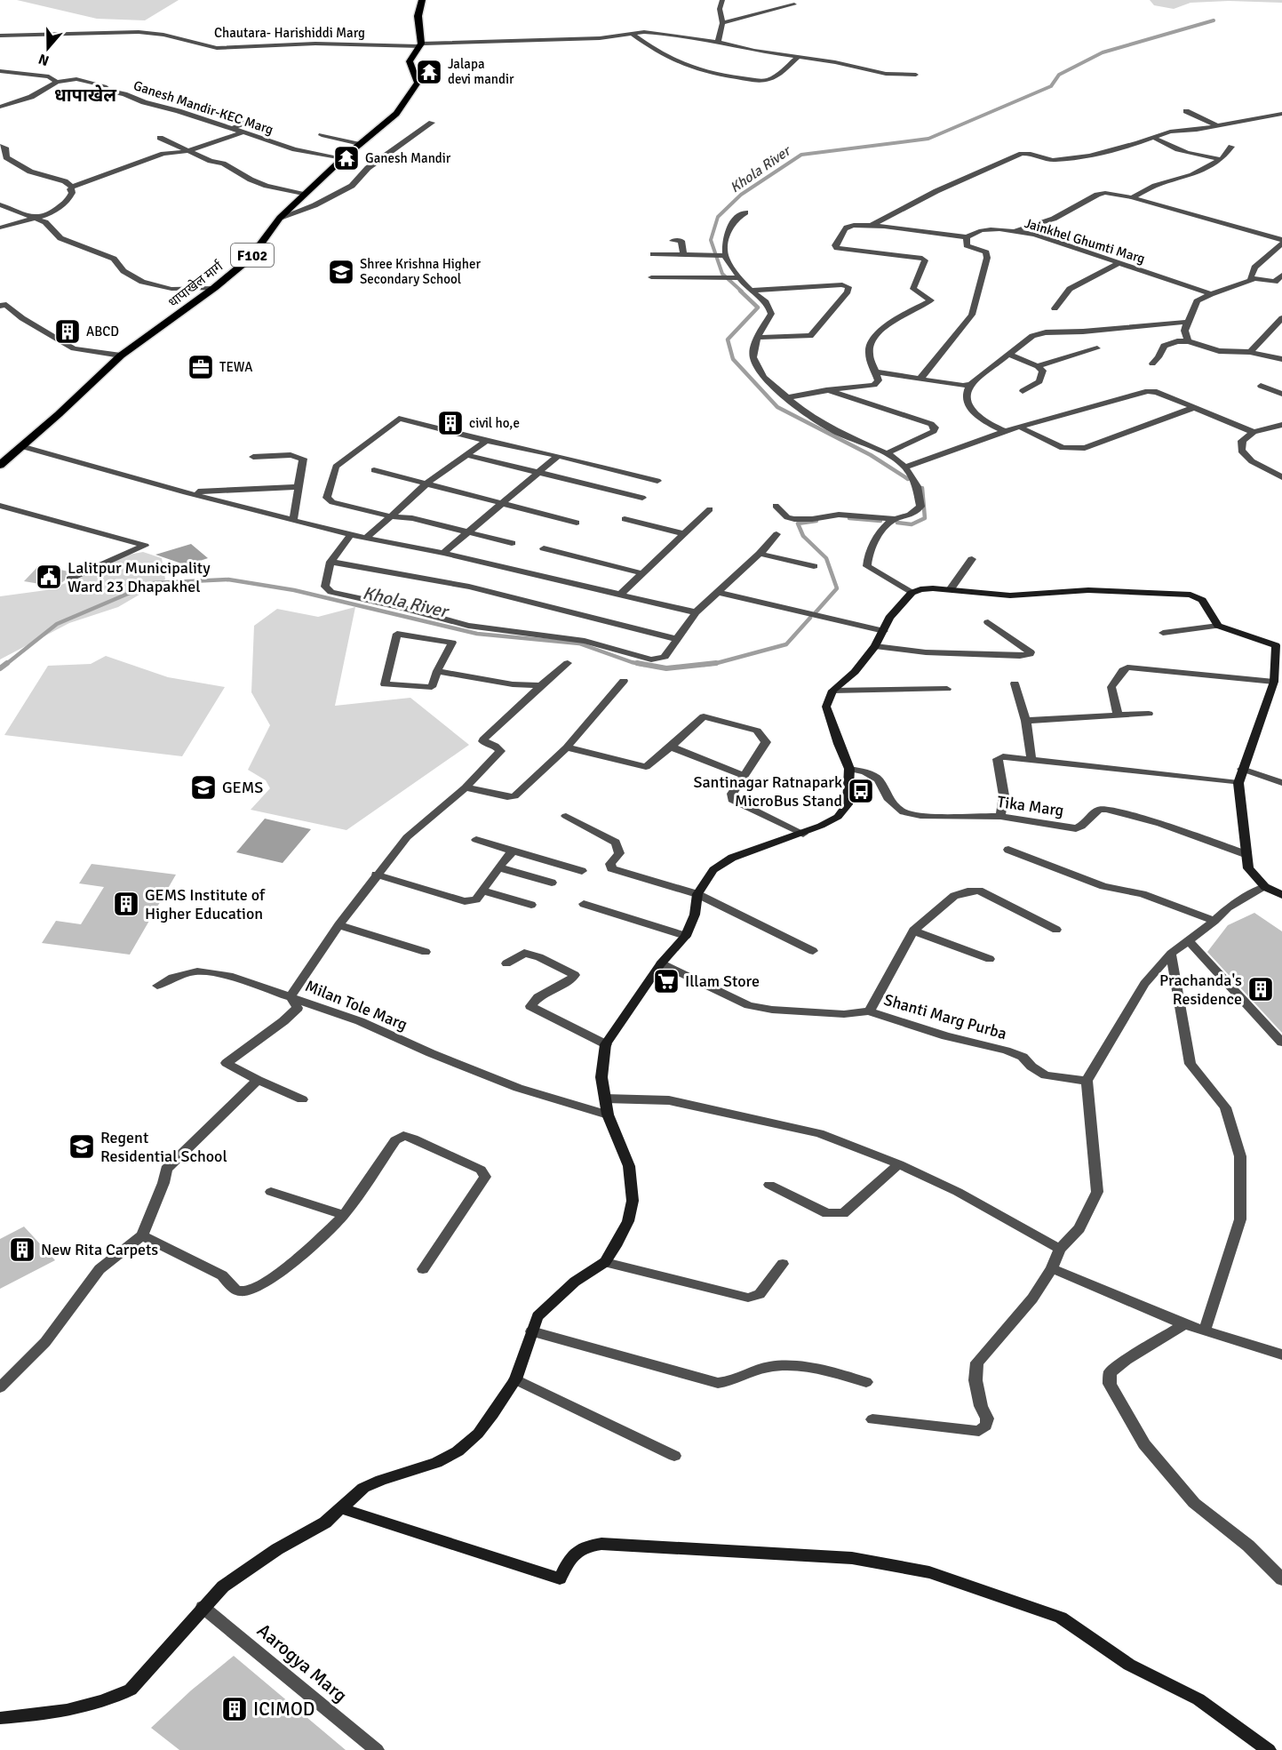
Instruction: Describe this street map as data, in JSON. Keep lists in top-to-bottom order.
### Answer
{
  "streets": {
    "main road": ["F102", "धापाखेल मार्ग"],
    "street": [
      "Chautara- Harishiddi Marg",
      "Ganesh Mandir-KEC Marg",
      "Jainkhel Ghumti Marg",
      "Tika Marg",
      "Milan Tole Marg",
      "Shanti Marg Purba",
      "Aarogya Marg"
    ]
  },
  "crossings": [
    ["Chautara- Harishiddi Marg", "धापाखेल मार्ग"],
    ["Ganesh Mandir-KEC Marg", "धापाखेल मार्ग"]
  ],
  "districts": ["धापाखेल"],
  "water": ["Khola River"],
  "places": {
    "temple": ["Jalapa devi mandir", "Ganesh Mandir"],
    "school or university": ["Shree Krishna Higher Secondary School", "GEMS", "Regent Residential School"],
    "building": [
      "ABCD",
      "civil ho,e",
      "GEMS Institute of Higher Education",
      "Prachanda's Residence",
      "New Rita Carpets",
      "ICIMOD"
    ],
    "office": ["TEWA"],
    "public building": ["Lalitpur Municipality Ward 23 Dhapakhel"],
    "bus stop": ["Santinagar Ratnapark MicroBus Stand"],
    "supermarket": ["Illam Store"]
  },
  "north": "bottom"
}
